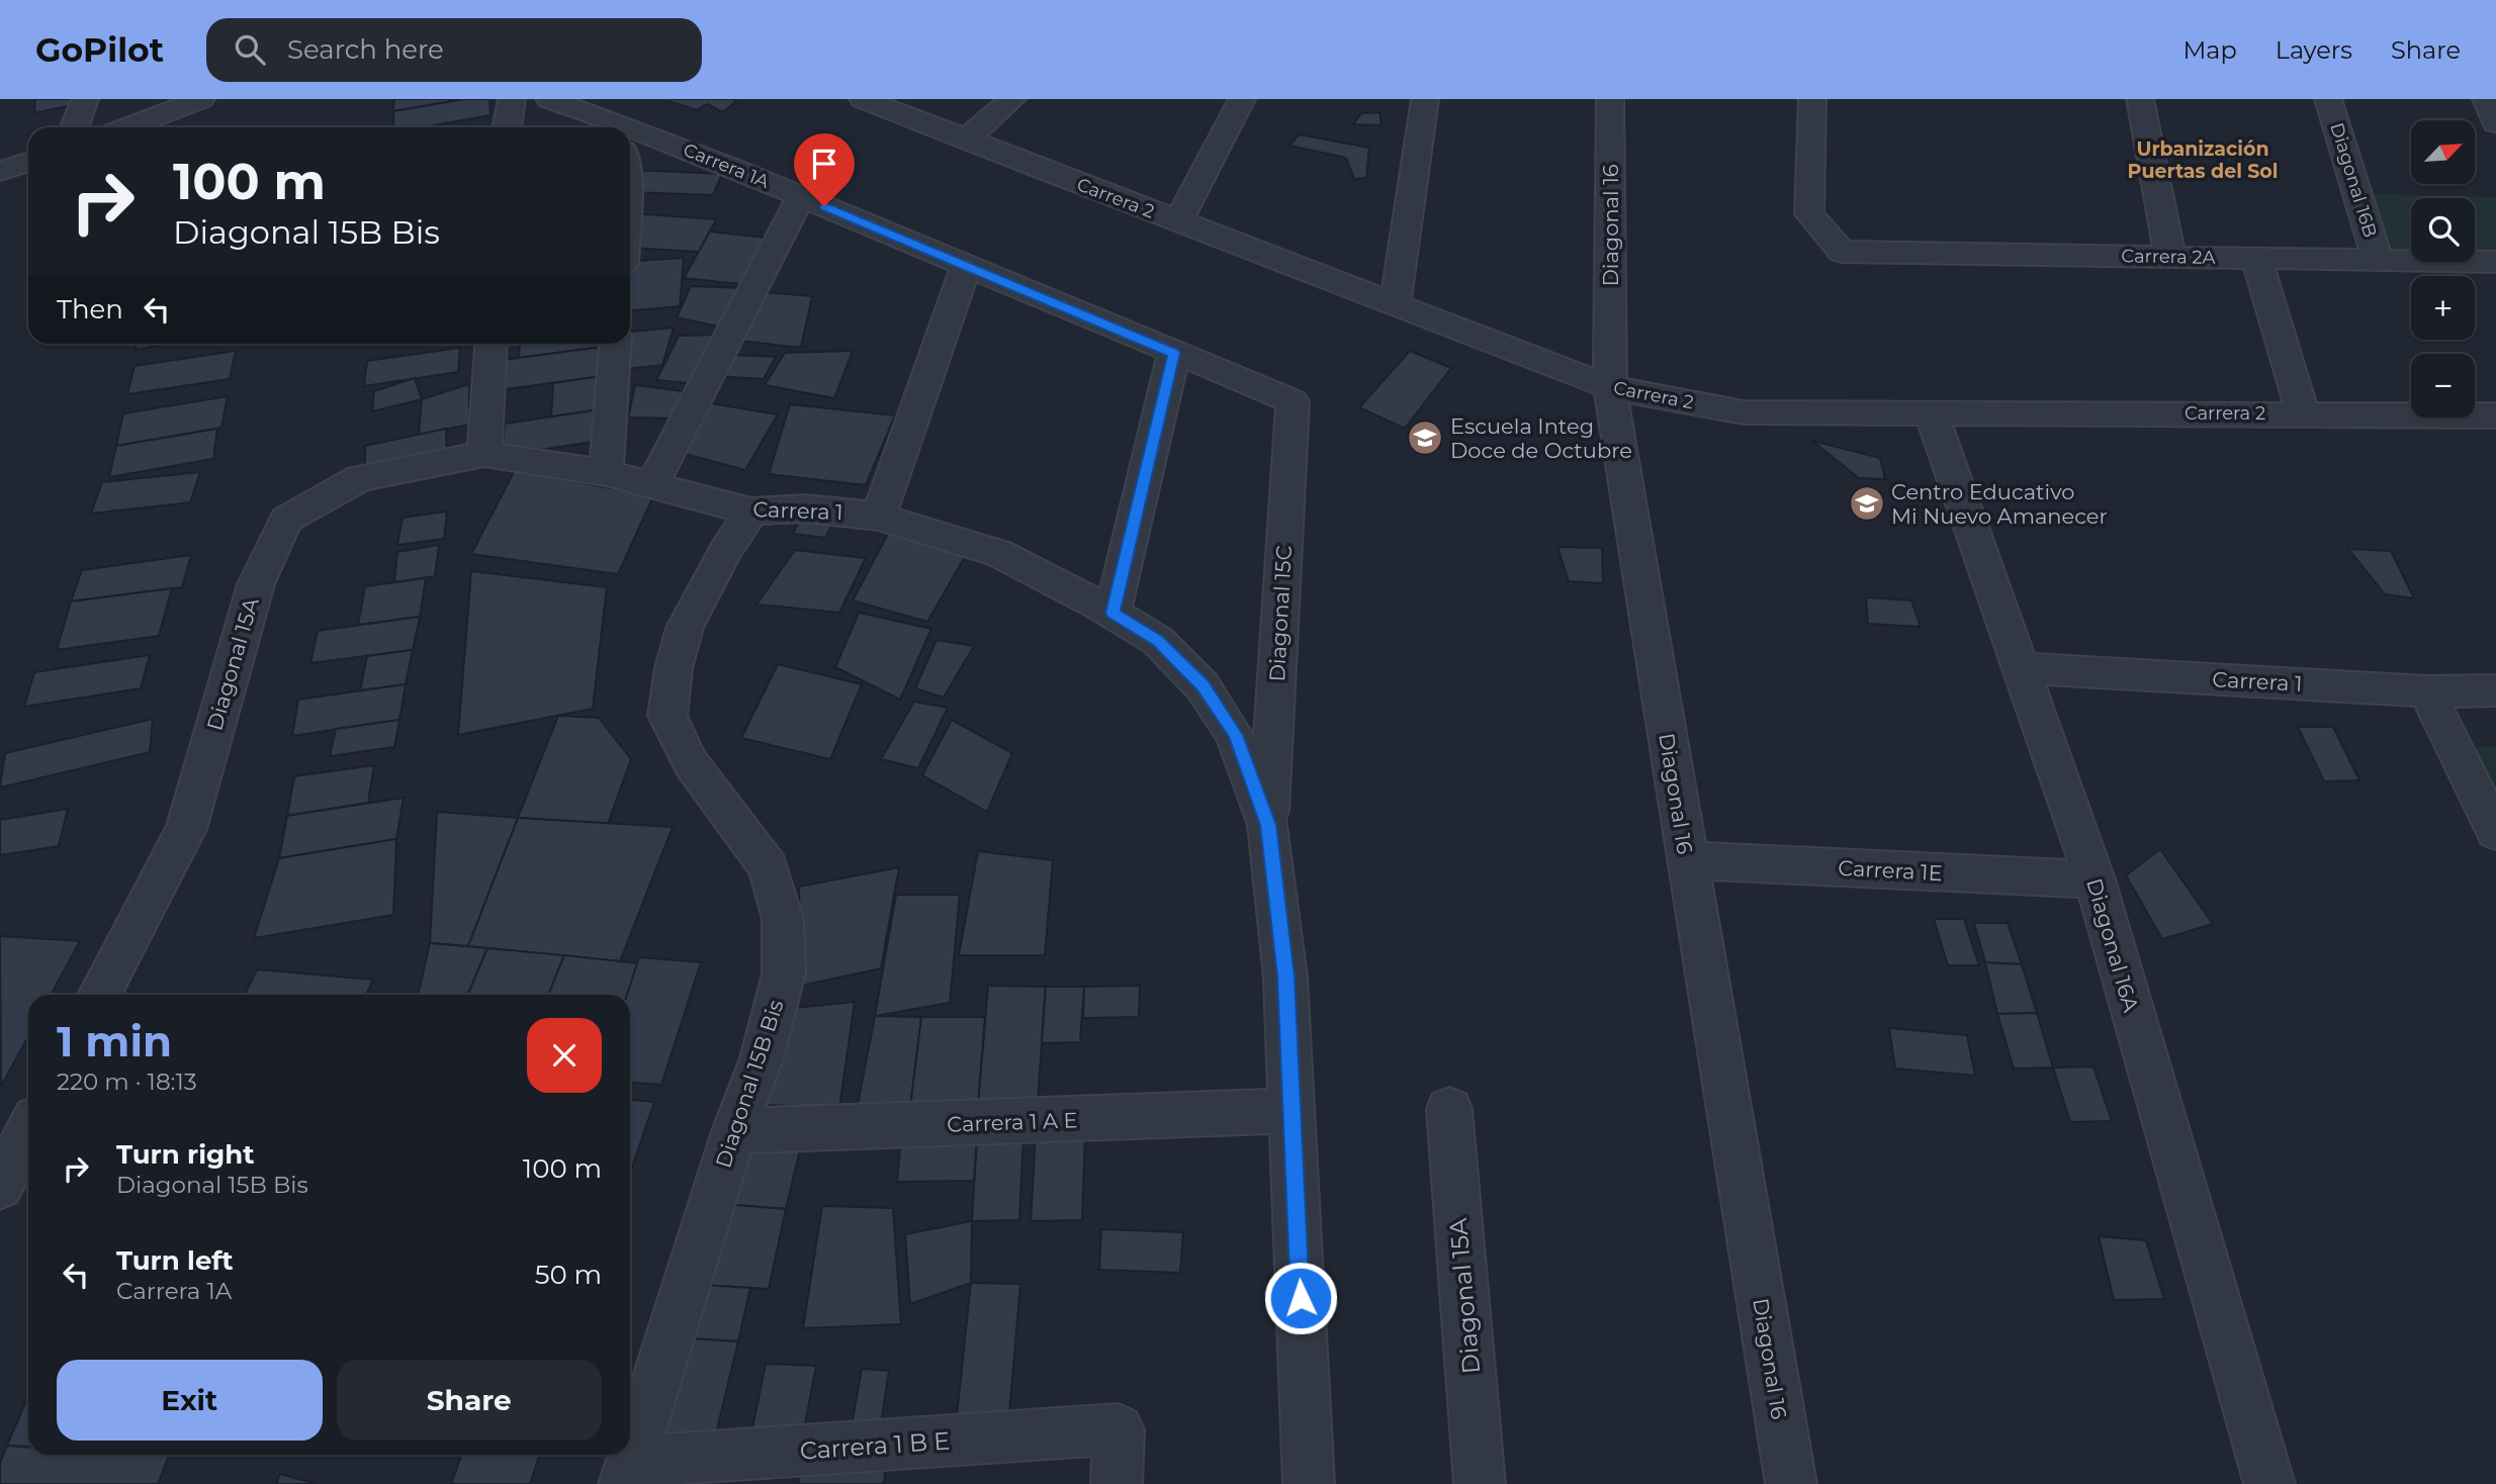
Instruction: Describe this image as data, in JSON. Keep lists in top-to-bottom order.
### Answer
{
  "streets": {
    "street": [
      "Carrera 1A",
      "Diagonal 16B",
      "Carrera 2",
      "Diagonal 16",
      "Carrera 2A",
      "Carrera 1",
      "Diagonal 15C",
      "Diagonal 15A",
      "Carrera 1E",
      "Diagonal 16A",
      "Diagonal 15B Bis",
      "Carrera 1 A E",
      "Carrera 1 B E"
    ]
  },
  "crossings": [
    ["Carrera 1A", "Diagonal 15C"],
    ["Diagonal 16B", "Carrera 2A"],
    ["Carrera 2", "Diagonal 16"],
    ["Carrera 2", "Diagonal 16A"],
    ["Diagonal 16", "Carrera 1E"],
    ["Carrera 1", "Diagonal 15C"],
    ["Carrera 1", "Diagonal 15A"],
    ["Carrera 1", "Diagonal 16A"],
    ["Carrera 1", "Diagonal 15B Bis"],
    ["Diagonal 15C", "Carrera 1 A E"],
    ["Carrera 1E", "Diagonal 16A"],
    ["Diagonal 15B Bis", "Carrera 1 A E"],
    ["Diagonal 15B Bis", "Carrera 1 B E"]
  ],
  "districts": ["Urbanización Puertas del Sol"],
  "places": {
    "school or university": ["Escuela Integ Doce de Octubre", "Centro Educativo Mi Nuevo Amanecer"]
  },
  "north": "top right",
  "page": {
    "header": "GoPilot",
    "search": "Search here",
    "nav": ["Map", "Layers", "Share"],
    "map_buttons": ["+", "−"],
    "turn": ["100 m", "Diagonal 15B Bis"],
    "then": "Then",
    "heading": ["1 min", "220 m · 18:13"],
    "list": [
      {
        "name": "Turn right",
        "note": "Diagonal 15B Bis",
        "value": "100 m"
      },
      {
        "name": "Turn left",
        "note": "Carrera 1A",
        "value": "50 m"
      }
    ],
    "buttons": ["Exit", "Share"]
  }
}
